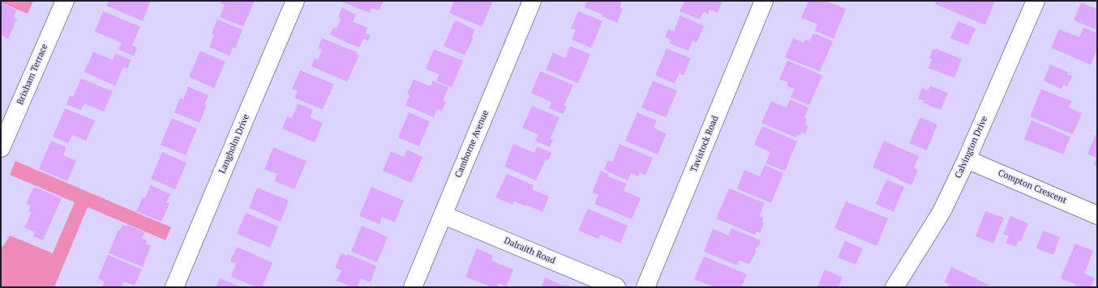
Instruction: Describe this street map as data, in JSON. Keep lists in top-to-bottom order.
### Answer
{
  "streets": {
    "street": [
      "Brixham Terrace",
      "Langholm Drive",
      "Camborne Avenue",
      "Tavistock Road",
      "Calvington Drive",
      "Compton Crescent",
      "Dalraith Road"
    ]
  },
  "crossings": [
    ["Camborne Avenue", "Dalraith Road"],
    ["Calvington Drive", "Compton Crescent"]
  ]
}
